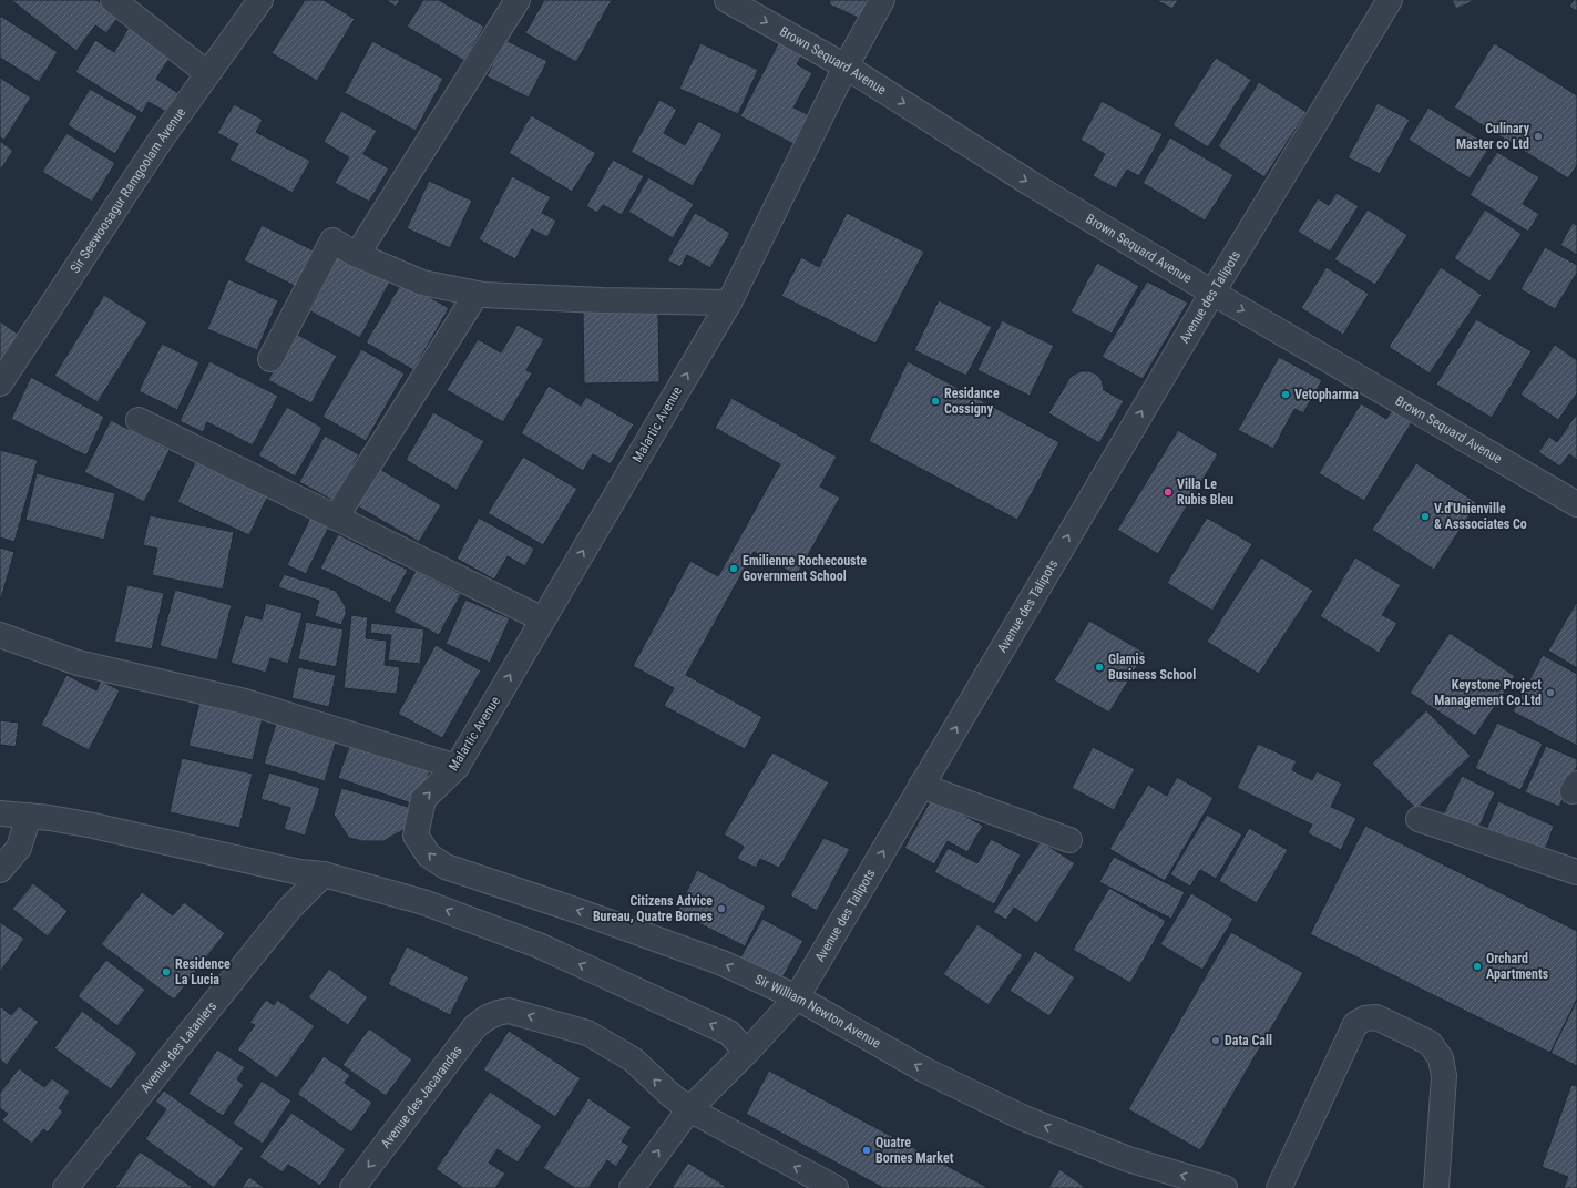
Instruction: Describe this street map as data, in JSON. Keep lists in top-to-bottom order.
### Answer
{
  "streets": {
    "street": [
      "Brown Sequard Avenue",
      "Sir Seewoosagur Ramgoolam Avenue",
      "Avenue des Talipots",
      "Malartic Avenue",
      "Sir William Newton Avenue",
      "Avenue des Lataniers",
      "Avenue des Jacarandas"
    ]
  },
  "crossings": [
    ["Brown Sequard Avenue", "Avenue des Talipots"],
    ["Brown Sequard Avenue", "Malartic Avenue"],
    ["Avenue des Talipots", "Sir William Newton Avenue"],
    ["Avenue des Talipots", "Avenue des Jacarandas"],
    ["Malartic Avenue", "Sir William Newton Avenue"]
  ],
  "one_way": ["Brown Sequard Avenue", "Avenue des Talipots", "Malartic Avenue"],
  "places": [
    "Culinary Master co Ltd",
    "Vetopharma",
    "Residance Cossigny",
    "Villa Le Rubis Bleu",
    "V.d'Unienville & Asssociates Co",
    "Emilienne Rochecouste Government School",
    "Glamis Business School",
    "Keystone Project Management Co.Ltd",
    "Citizens Advice Bureau, Quatre Bornes",
    "Orchard Apartments",
    "Residence La Lucia",
    "Data Call",
    "Quatre Bornes Market"
  ]
}
